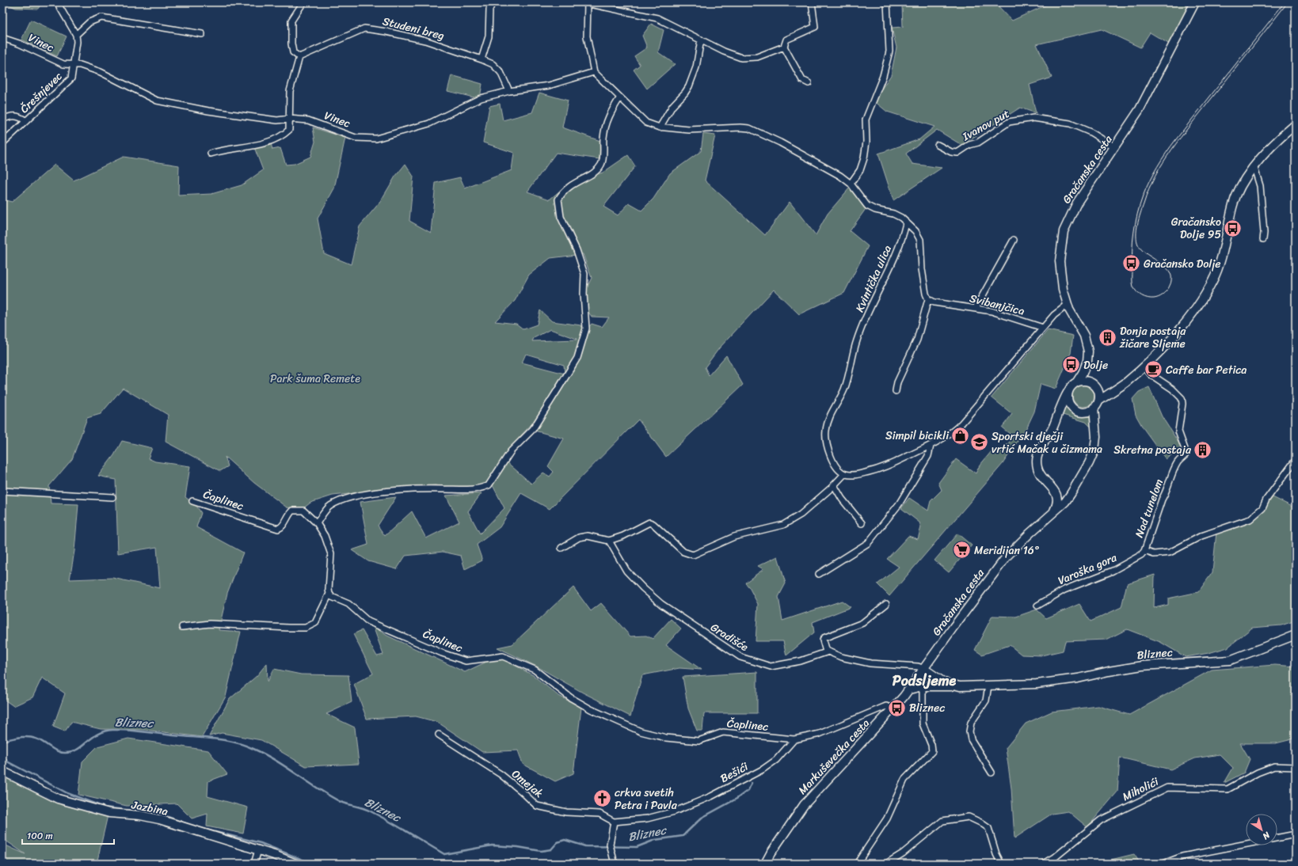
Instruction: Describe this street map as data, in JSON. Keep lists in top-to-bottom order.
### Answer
{
  "streets": {
    "main road": [
      "Gračanska cesta",
      "Bliznec",
      "Markuševečka cesta",
      "Jazbina"
    ],
    "street": [
      "Studeni breg",
      "Vinec",
      "Črešnjevec",
      "Ivanov put",
      "Kvintička ulica",
      "Svibanjčica",
      "Čaplinec",
      "Nad tunelom",
      "Varoška gora",
      "Gradišće",
      "Bešići",
      "Omejak",
      "Miholići"
    ]
  },
  "crossings": [
    ["Studeni breg", "Vinec"],
    ["Vinec", "Črešnjevec"],
    ["Ivanov put", "Gračanska cesta"],
    ["Gračanska cesta", "Bliznec"],
    ["Gračanska cesta", "Markuševečka cesta"],
    ["Čaplinec", "Bešići"],
    ["Nad tunelom", "Varoška gora"],
    ["Bliznec", "Markuševečka cesta"],
    ["Bešići", "Omejak"]
  ],
  "districts": ["Podsljeme"],
  "water": ["Bliznec"],
  "parks": ["Park šuma Remete"],
  "places": {
    "bus stop": [
      "Gračansko Dolje 95",
      "Gračansko Dolje",
      "Dolje",
      "Bliznec"
    ],
    "building": ["Donja postaja žičare Sljeme", "Skretna postaja"],
    "cafe": ["Caffe bar Petica"],
    "shop": ["Simpil bicikli"],
    "school or university": ["Sportski dječji vrtić Mačak u čizmama"],
    "supermarket": ["Meridijan 16°"],
    "church": ["crkva svetih Petra i Pavla"]
  },
  "scale_bar": "100 m",
  "north": "bottom right"
}
